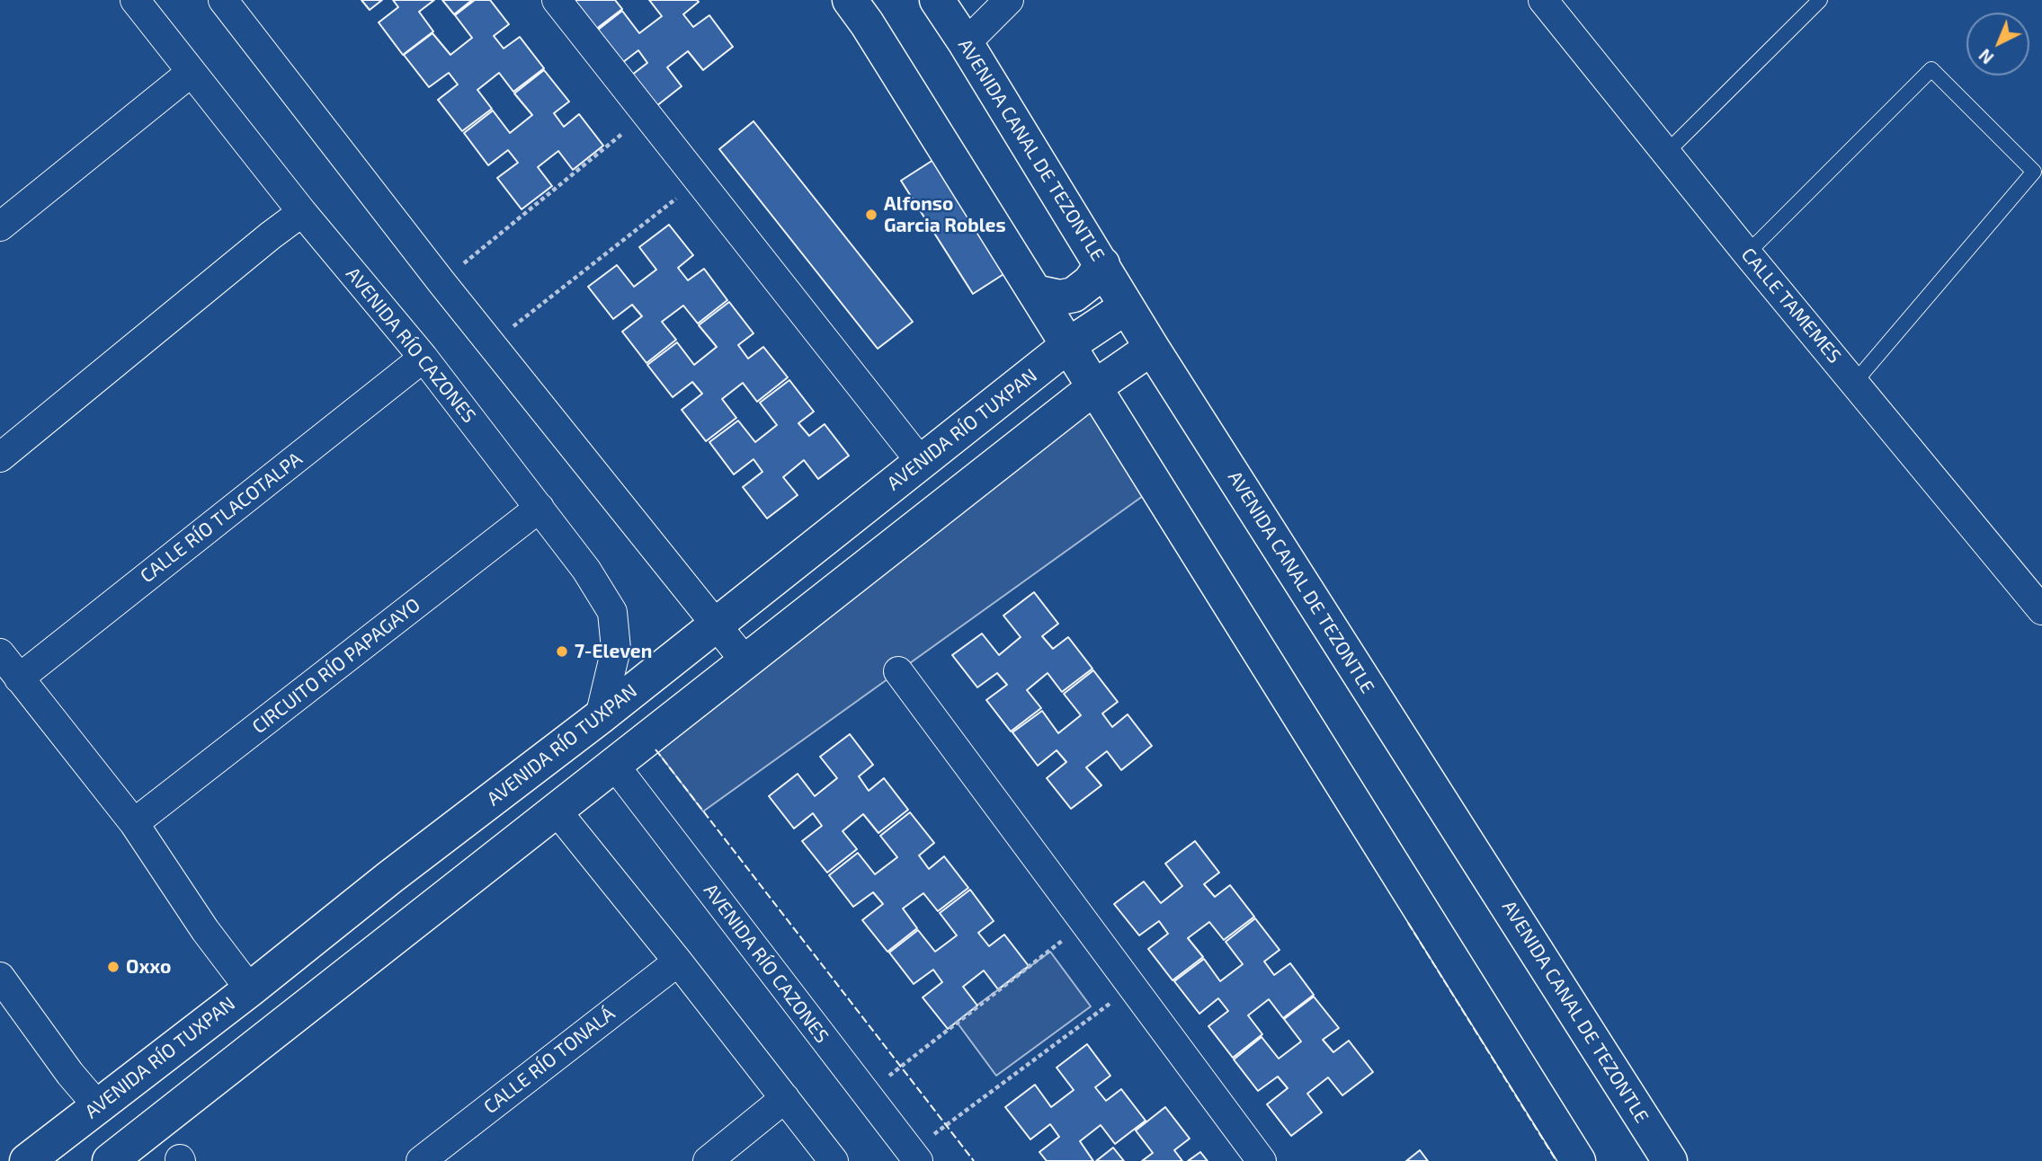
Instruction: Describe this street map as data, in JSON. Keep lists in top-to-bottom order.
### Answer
{
  "streets": {
    "street": [
      "AVENIDA CANAL DE TEZONTLE",
      "CALLE TAMEMES",
      "AVENIDA RÍO CAZONES",
      "AVENIDA RÍO TUXPAN",
      "CALLE RÍO TLACOTALPA",
      "CIRCUITO RÍO PAPAGAYO",
      "CALLE RÍO TONALÁ"
    ]
  },
  "crossings": [
    ["AVENIDA CANAL DE TEZONTLE", "AVENIDA RÍO TUXPAN"],
    ["AVENIDA RÍO CAZONES", "AVENIDA RÍO TUXPAN"],
    ["AVENIDA RÍO CAZONES", "CALLE RÍO TLACOTALPA"],
    ["AVENIDA RÍO CAZONES", "CIRCUITO RÍO PAPAGAYO"]
  ],
  "places": ["Alfonso Garcia Robles", "7-Eleven", "Oxxo"],
  "north": "bottom left"
}
